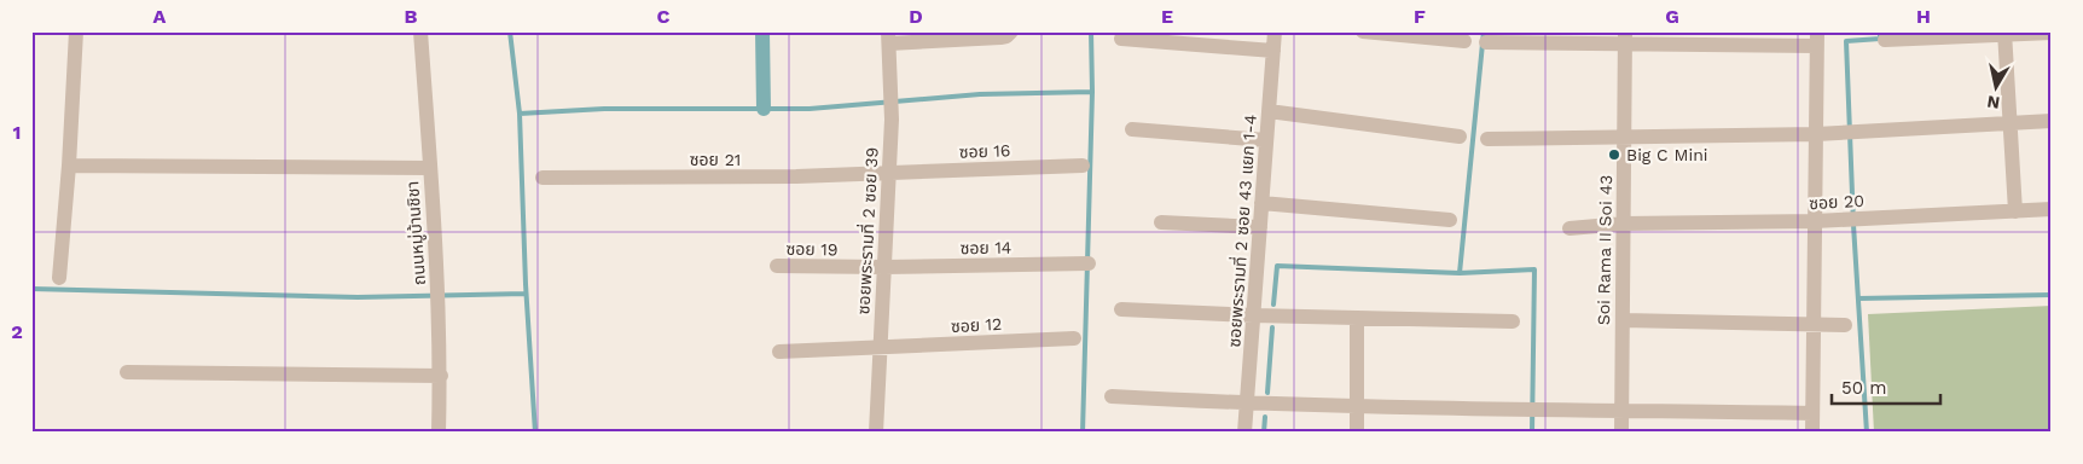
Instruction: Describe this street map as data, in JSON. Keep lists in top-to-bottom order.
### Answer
{
  "streets": {
    "street": [
      "ซอย 16",
      "ซอย 21",
      "ซอย 20",
      "ซอยพระรามที่ 2 ซอย 39",
      "ซอยพระรามที่ 2 ซอย 43 แยก 1-4",
      "ถนนหมู่บ้านชิชา",
      "ซอย 14",
      "ซอย 19",
      "Soi Rama II Soi 43",
      "ซอย 12"
    ]
  },
  "crossings": [
    ["ซอย 16", "ซอย 21"],
    ["ซอย 16", "ซอยพระรามที่ 2 ซอย 39"],
    ["ซอย 21", "ซอยพระรามที่ 2 ซอย 39"],
    ["ซอย 20", "Soi Rama II Soi 43"],
    ["ซอยพระรามที่ 2 ซอย 39", "ซอย 14"],
    ["ซอยพระรามที่ 2 ซอย 39", "ซอย 19"],
    ["ซอยพระรามที่ 2 ซอย 39", "ซอย 12"],
    ["ซอย 14", "ซอย 19"]
  ],
  "places": ["Big C Mini"],
  "scale_bar": "50 m",
  "north": "bottom",
  "grid": {
    "columns": [
      "A",
      "B",
      "C",
      "D",
      "E",
      "F",
      "G",
      "H"
    ],
    "rows": ["1", "2"]
  }
}
